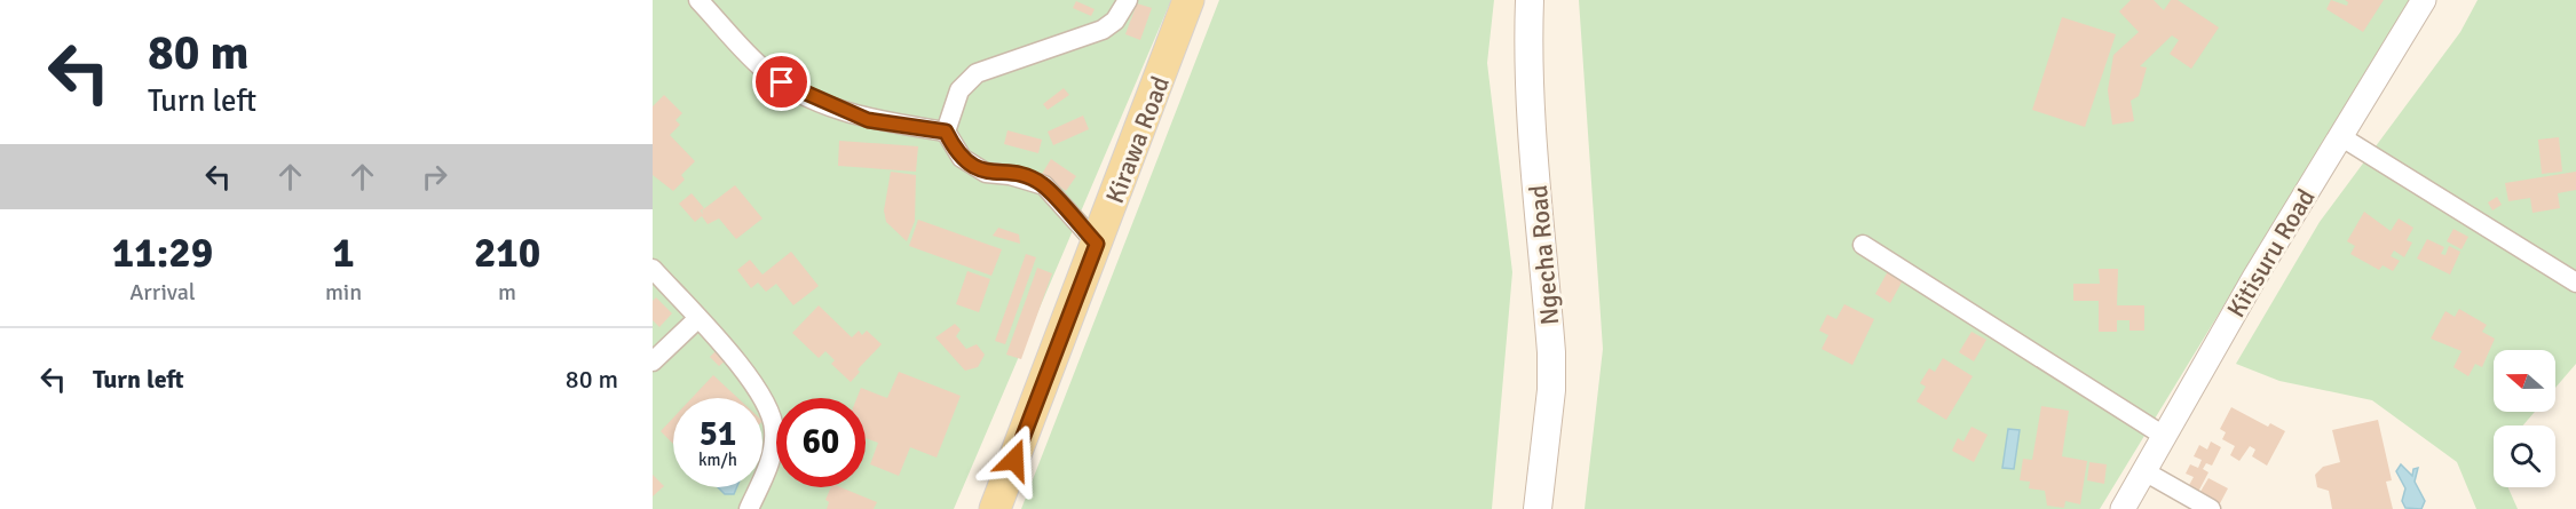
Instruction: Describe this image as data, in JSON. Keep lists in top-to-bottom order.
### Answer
{
  "streets": {
    "main road": ["Kirawa Road", "Ngecha Road"],
    "street": ["Kitisuru Road"]
  },
  "north": "left",
  "page": {
    "turn": ["80 m", "Turn left"],
    "eta": [
      "11:29",
      "Arrival",
      "1",
      "min",
      "210",
      "m"
    ],
    "list": [
      {
        "name": "Turn left",
        "value": "80 m"
      }
    ],
    "speed": "51 km/h",
    "limit": "60"
  }
}
